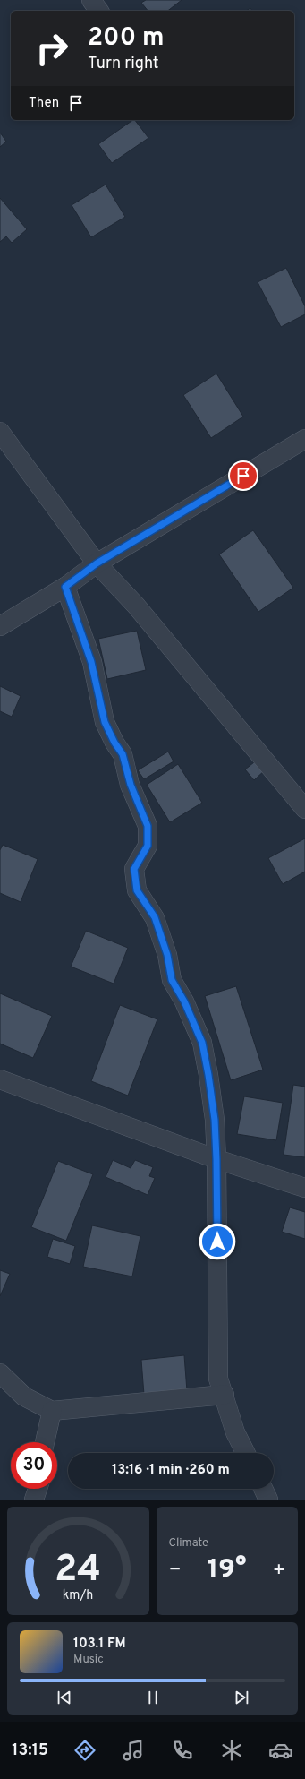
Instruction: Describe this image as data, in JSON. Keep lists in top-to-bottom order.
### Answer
{
  "page": {
    "turn": ["200 m", "Turn right"],
    "then": "Then",
    "limit": "30",
    "trip": "13:16 · 1 min · 260 m",
    "tile": "Climate",
    "heat": ["−", "19°", "+"],
    "song": ["103.1 FM", "Music"],
    "tabs": "13:15",
    "gauge": ["24", "km/h"]
  }
}
